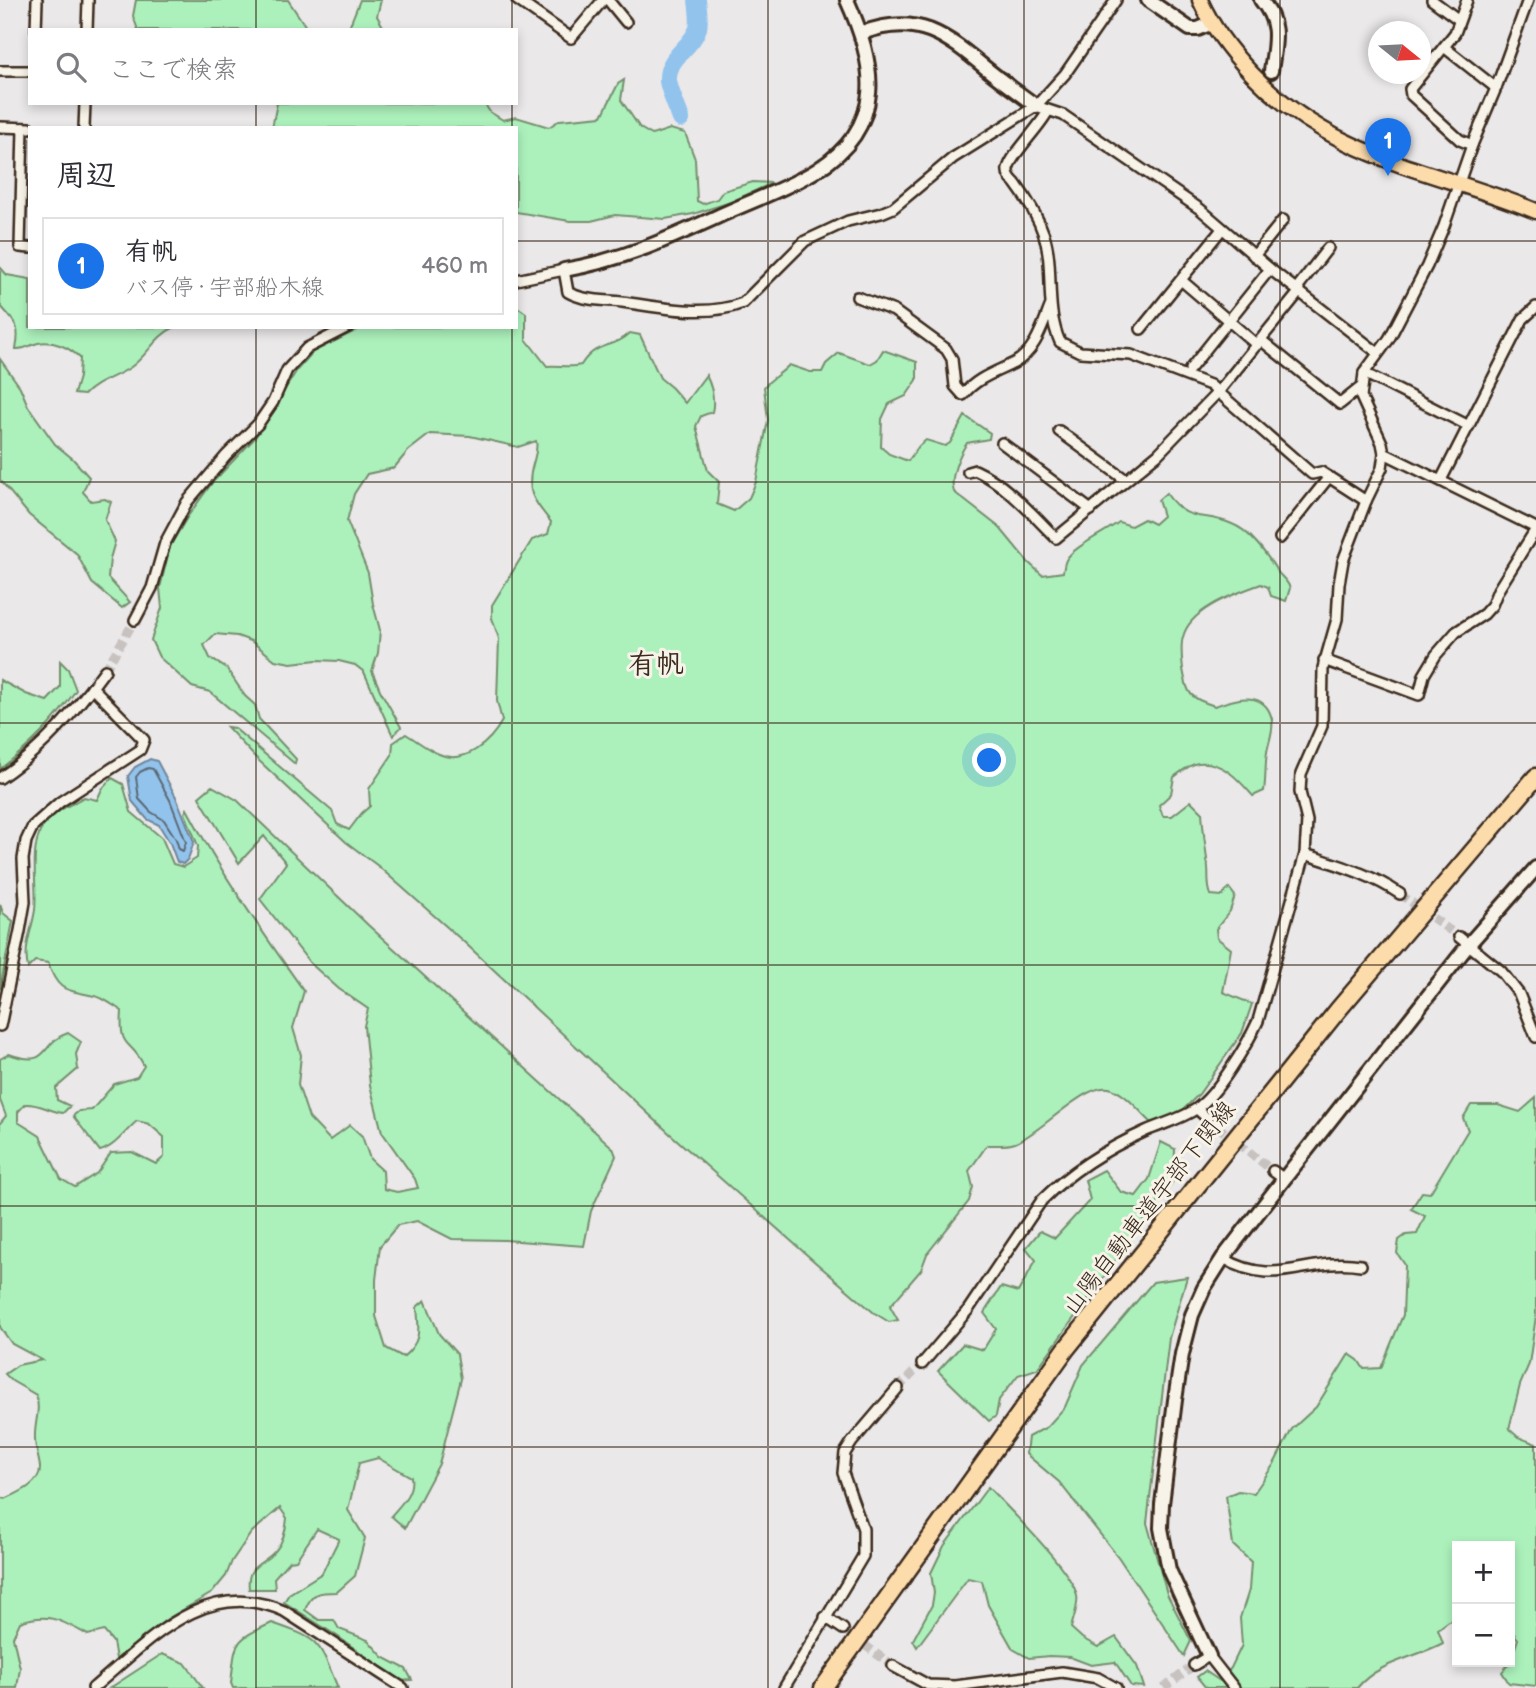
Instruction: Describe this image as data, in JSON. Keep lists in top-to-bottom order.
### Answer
{
  "streets": {
    "highway": ["山陽自動車道宇部下関線"]
  },
  "districts": ["有帆"],
  "north": "right",
  "page": {
    "search": "ここで検索",
    "pins": "1",
    "heading": "周辺",
    "list": [
      {
        "mark": "1",
        "name": "有帆",
        "note": "バス停 · 宇部船木線",
        "value": "460 m"
      }
    ],
    "map_buttons": ["+", "−"]
  }
}
